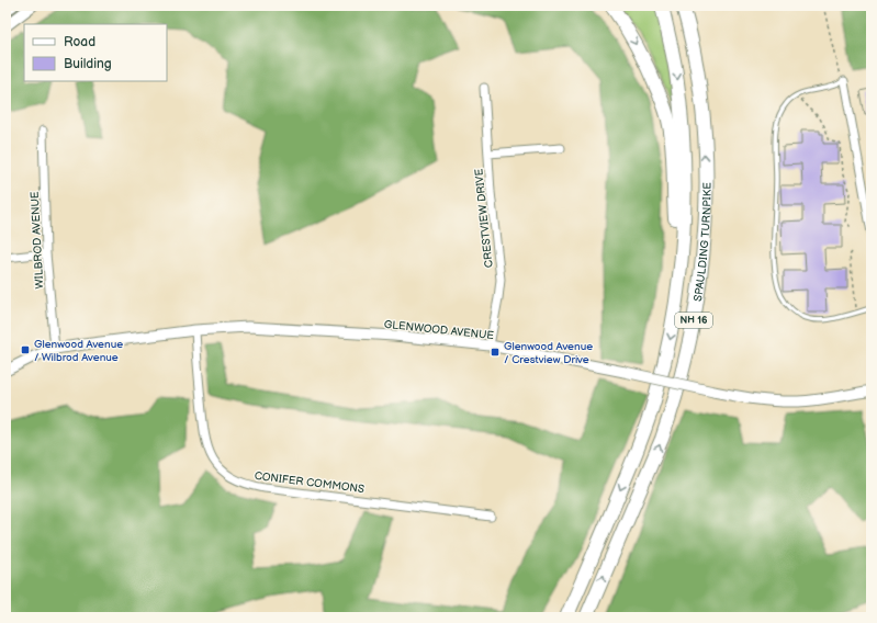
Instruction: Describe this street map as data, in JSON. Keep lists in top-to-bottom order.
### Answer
{
  "streets": {
    "highway": ["SPAULDING TURNPIKE", "NH 16"],
    "street": [
      "CRESTVIEW DRIVE",
      "WILBROD AVENUE",
      "GLENWOOD AVENUE",
      "CONIFER COMMONS"
    ]
  },
  "crossings": [
    ["CRESTVIEW DRIVE", "GLENWOOD AVENUE"],
    ["WILBROD AVENUE", "GLENWOOD AVENUE"],
    ["GLENWOOD AVENUE", "CONIFER COMMONS"]
  ],
  "places": {
    "transit": ["Glenwood Avenue / Wilbrod Avenue", "Glenwood Avenue / Crestview Drive"]
  },
  "legend": ["Road", "Building"]
}
